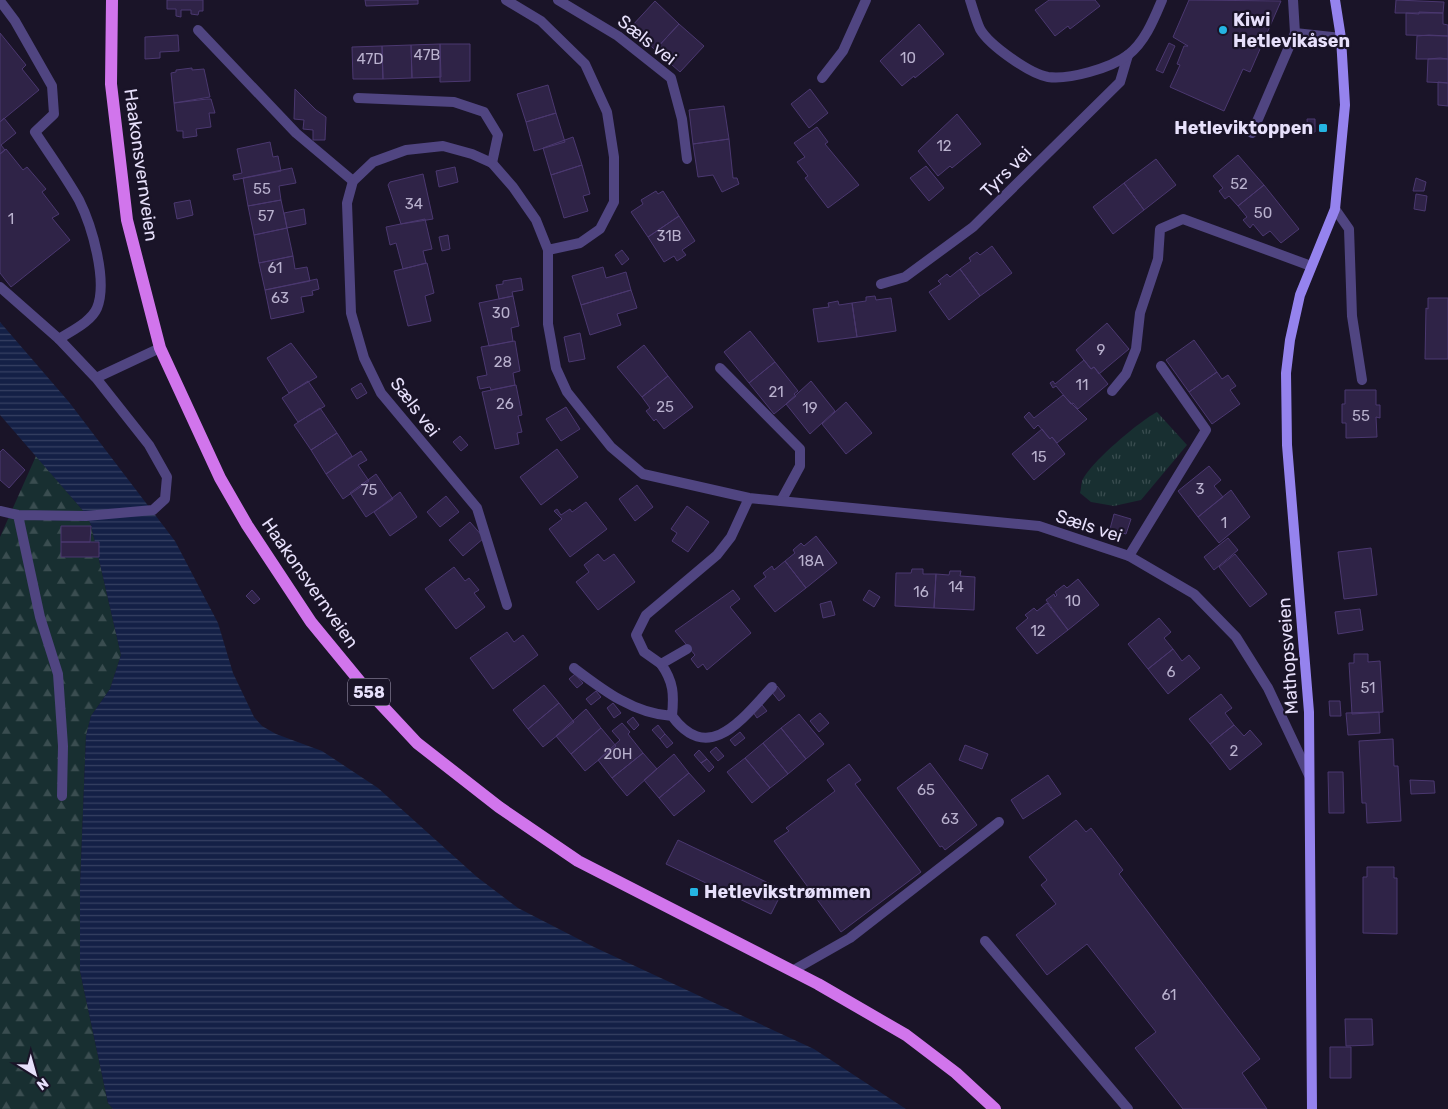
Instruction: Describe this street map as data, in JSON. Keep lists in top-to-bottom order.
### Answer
{
  "streets": {
    "main road": ["Haakonsvernveien", "Mathopsveien", "558"],
    "street": ["Sæls vei", "Tyrs vei"]
  },
  "crossings": [
    ["Sæls vei", "Mathopsveien"]
  ],
  "places": {
    "other": ["Kiwi Hetlevikåsen"],
    "transit": ["Hetleviktoppen", "Hetlevikstrømmen"]
  },
  "house_numbers": [
    "47B",
    "10",
    "47D",
    "12",
    "52",
    "55",
    "34",
    "50",
    "57",
    "1",
    "31B",
    "61",
    "63",
    "30",
    "9",
    "28",
    "11",
    "21",
    "26",
    "25",
    "19",
    "55",
    "15",
    "3",
    "75",
    "1",
    "18A",
    "14",
    "16",
    "10",
    "12",
    "6",
    "51",
    "2",
    "20H",
    "65",
    "63",
    "61"
  ],
  "north": "bottom right"
}
